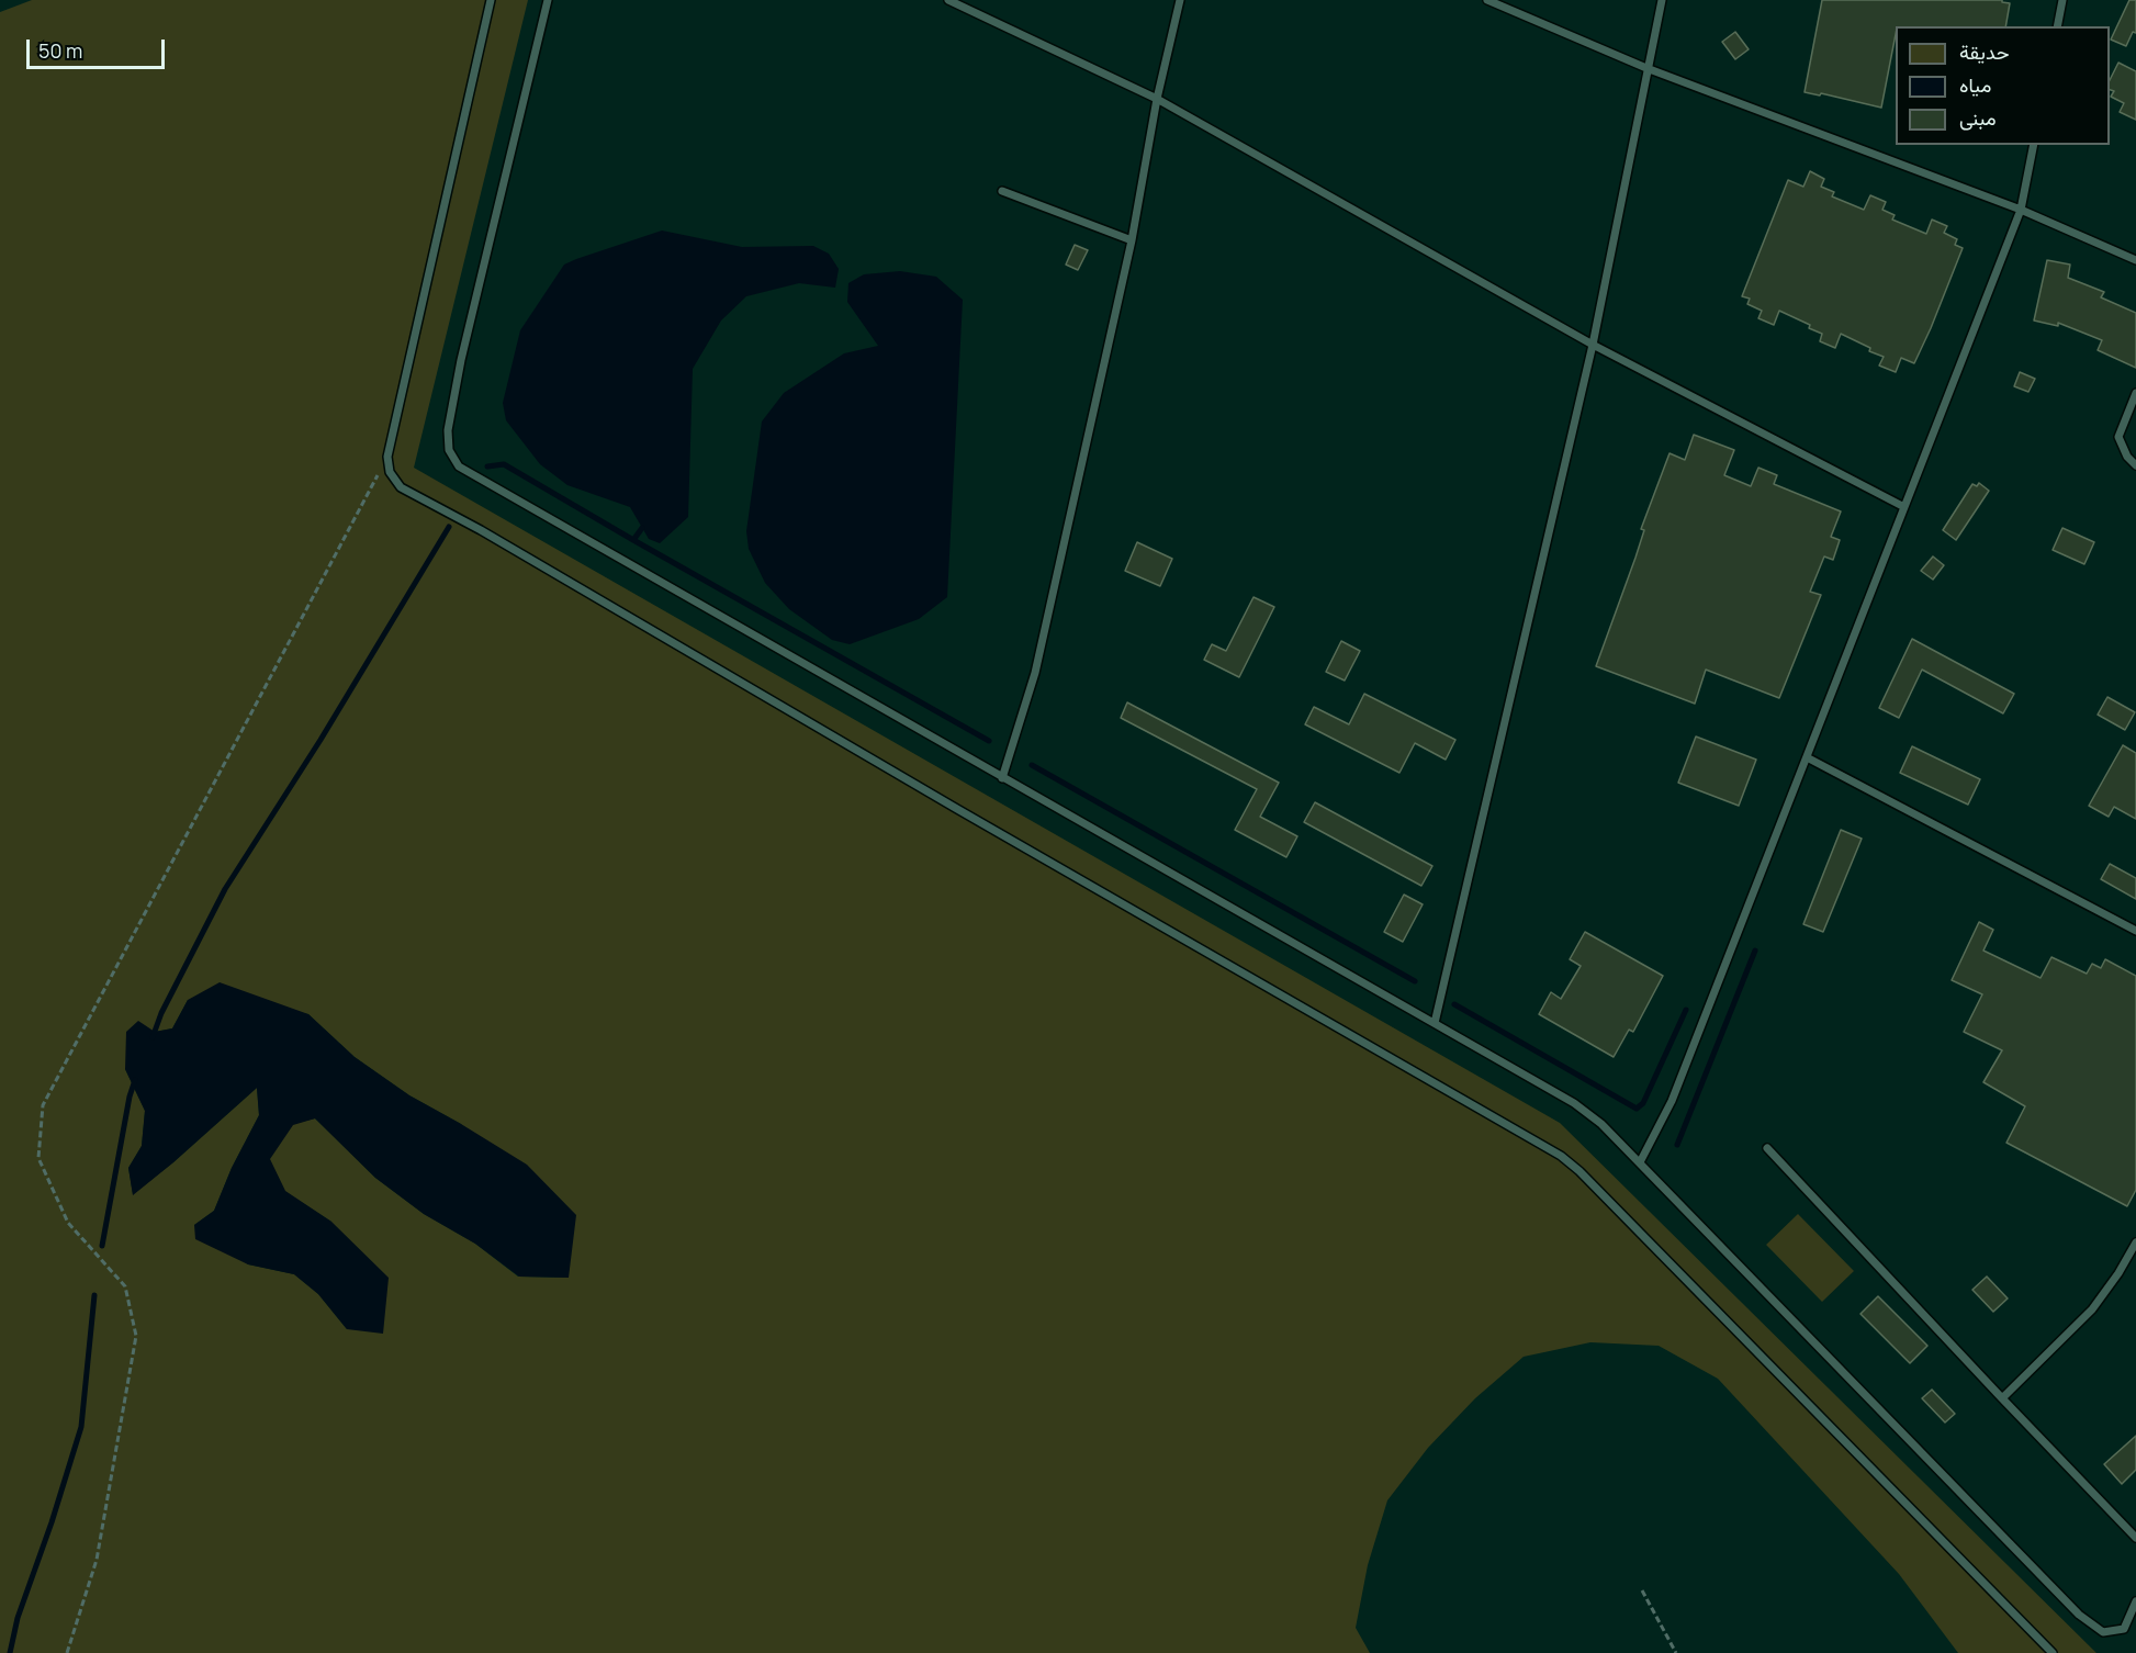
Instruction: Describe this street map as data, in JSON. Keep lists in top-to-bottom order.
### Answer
{
  "legend": ["حديقة", "مياه", "مبنى"],
  "scale_bar": "50 m"
}
